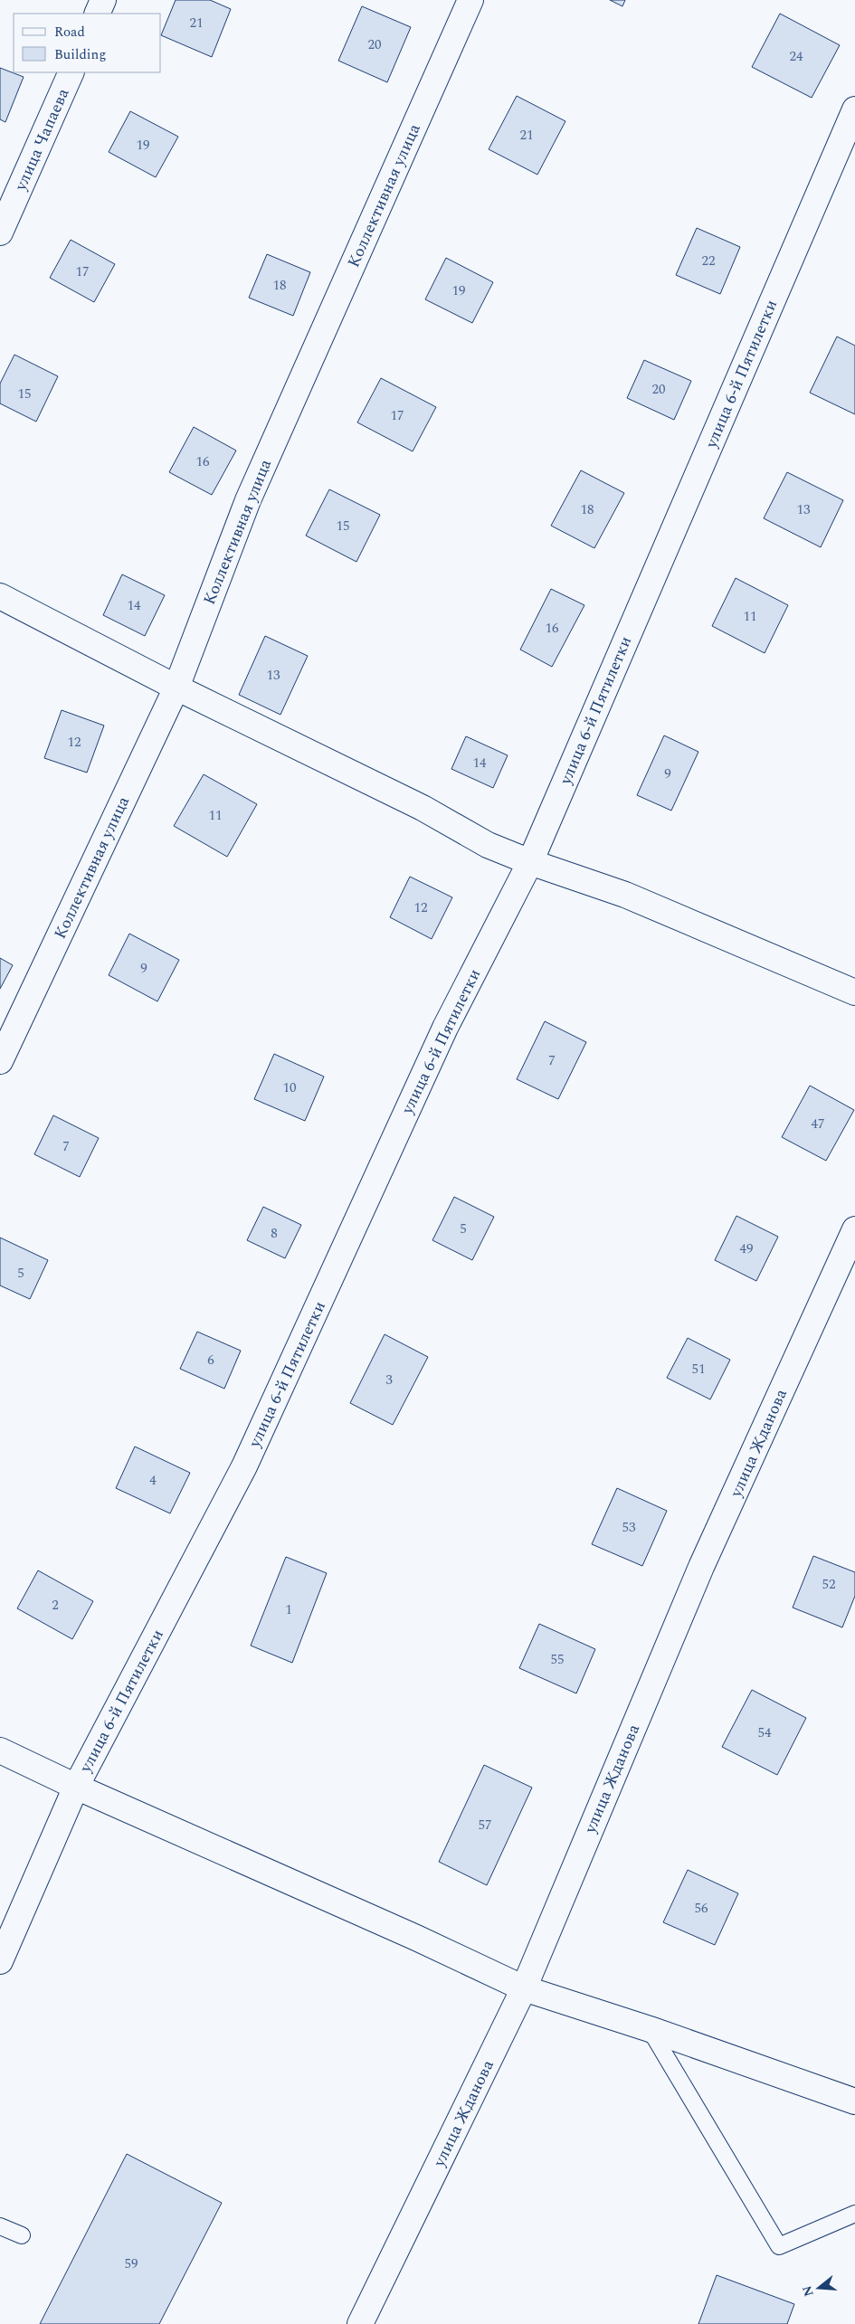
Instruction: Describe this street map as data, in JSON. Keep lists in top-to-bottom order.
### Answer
{
  "streets": {
    "street": [
      "улица Чапаева",
      "Коллективная улица",
      "улица 6-й Пятилетки",
      "улица Жданова"
    ]
  },
  "house_numbers": [
    "21",
    "20",
    "24",
    "21",
    "19",
    "22",
    "17",
    "18",
    "19",
    "20",
    "15",
    "17",
    "16",
    "18",
    "13",
    "15",
    "14",
    "11",
    "16",
    "13",
    "12",
    "14",
    "9",
    "11",
    "12",
    "9",
    "7",
    "10",
    "47",
    "7",
    "5",
    "8",
    "49",
    "5",
    "6",
    "51",
    "3",
    "4",
    "53",
    "52",
    "2",
    "1",
    "55",
    "54",
    "57",
    "56",
    "59"
  ],
  "legend": ["Road", "Building"],
  "north": "left"
}
